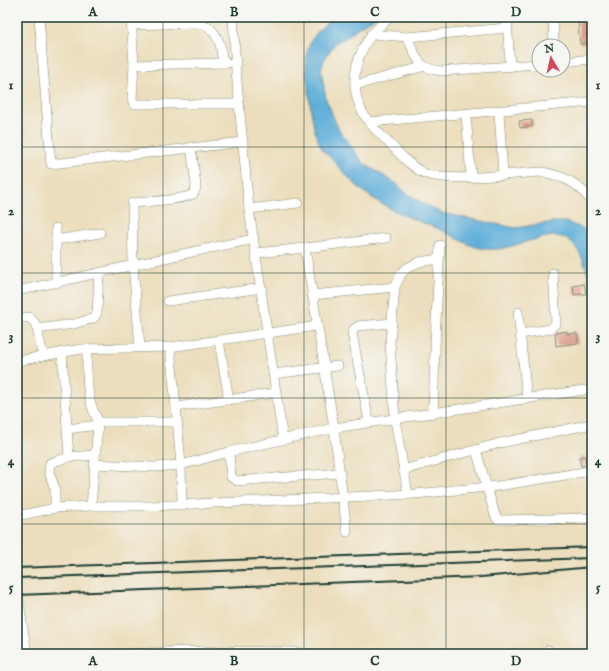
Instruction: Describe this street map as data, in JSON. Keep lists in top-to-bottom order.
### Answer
{
  "north": "top",
  "grid": {
    "columns": [
      "A",
      "B",
      "C",
      "D"
    ],
    "rows": [
      "1",
      "2",
      "3",
      "4",
      "5"
    ]
  }
}
